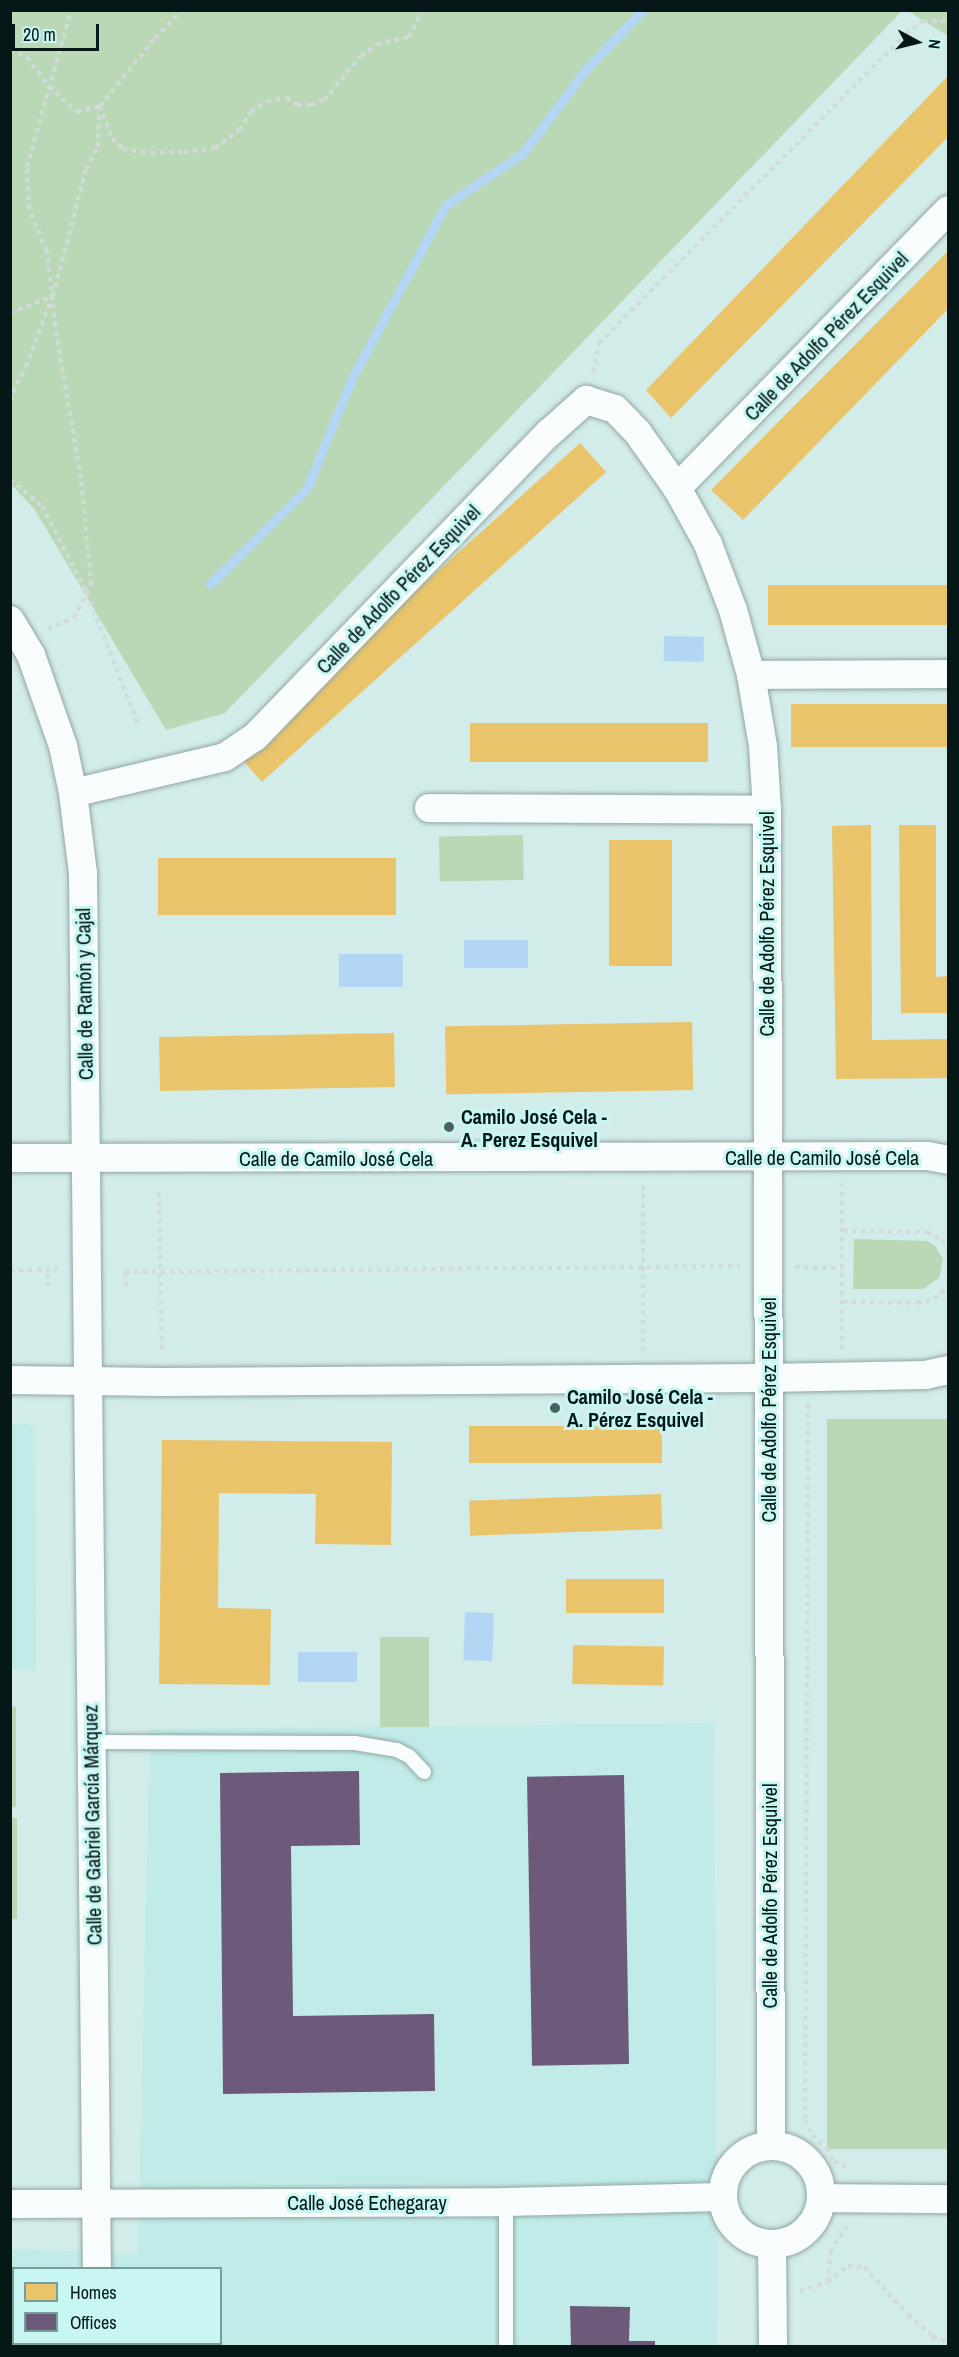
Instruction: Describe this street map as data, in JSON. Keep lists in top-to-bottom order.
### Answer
{
  "streets": {
    "street": [
      "Calle de Adolfo Pérez Esquivel",
      "Calle de Ramón y Cajal",
      "Calle de Camilo José Cela",
      "Calle de Gabriel García Márquez",
      "Calle José Echegaray"
    ]
  },
  "crossings": [
    ["Calle de Adolfo Pérez Esquivel", "Calle de Ramón y Cajal"],
    ["Calle de Adolfo Pérez Esquivel", "Calle de Camilo José Cela"],
    ["Calle de Adolfo Pérez Esquivel", "Calle José Echegaray"],
    ["Calle de Ramón y Cajal", "Calle de Camilo José Cela"],
    ["Calle de Ramón y Cajal", "Calle de Gabriel García Márquez"],
    ["Calle de Gabriel García Márquez", "Calle José Echegaray"]
  ],
  "places": ["Camilo José Cela - A. Perez Esquivel", "Camilo José Cela - A. Pérez Esquivel"],
  "legend": ["Homes", "Offices"],
  "scale_bar": "20 m",
  "north": "right"
}
